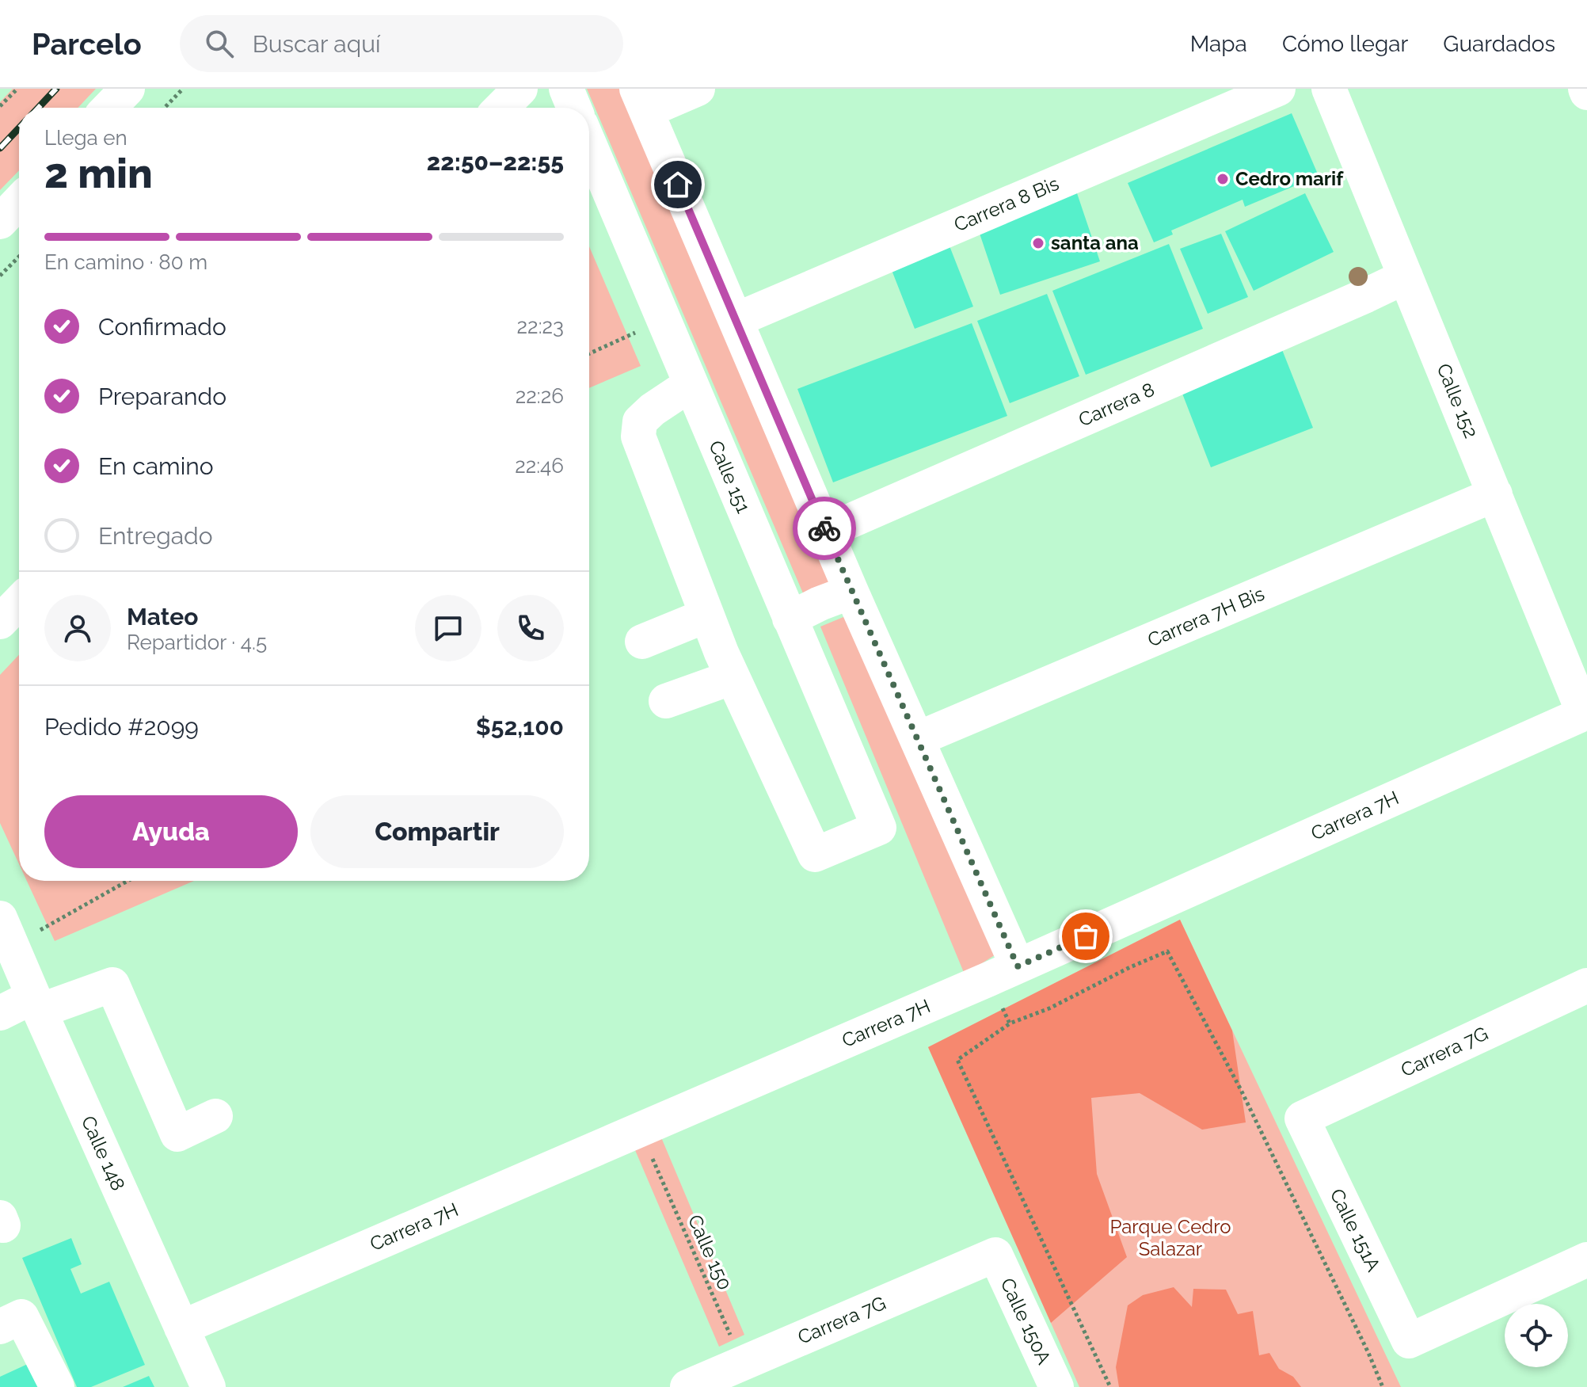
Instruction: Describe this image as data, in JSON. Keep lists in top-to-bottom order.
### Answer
{
  "streets": {
    "street": [
      "Carrera 8 Bis",
      "Calle 152",
      "Carrera 8",
      "Calle 151",
      "Carrera 7H Bis",
      "Carrera 7H",
      "Carrera 7G",
      "Calle 148",
      "Calle 151A",
      "Calle 150A"
    ],
    "path": ["Calle 150"]
  },
  "crossings": [
    ["Calle 152", "Carrera 8"],
    ["Calle 152", "Carrera 7H Bis"],
    ["Calle 152", "Carrera 7H"],
    ["Carrera 7H", "Calle 148"],
    ["Carrera 7H", "Calle 150"],
    ["Carrera 7G", "Calle 151A"],
    ["Carrera 7G", "Calle 150"],
    ["Carrera 7G", "Calle 150A"]
  ],
  "parks": ["Parque Cedro Salazar"],
  "places": ["Cedro marif", "santa ana"],
  "page": {
    "header": "Parcelo",
    "search": "Buscar aquí",
    "nav": ["Mapa", "Cómo llegar", "Guardados"],
    "heading": ["2 min", "Llega en", "22:50–22:55"],
    "panel": [
      "Mateo",
      "Repartidor · 4.5",
      "Pedido #2099",
      "$52,100"
    ],
    "bar": "En camino · 80 m",
    "list": [
      ["Confirmado", "22:23"],
      ["Preparando", "22:26"],
      ["En camino", "22:46"],
      "Entregado"
    ],
    "buttons": ["Ayuda", "Compartir"]
  }
}
